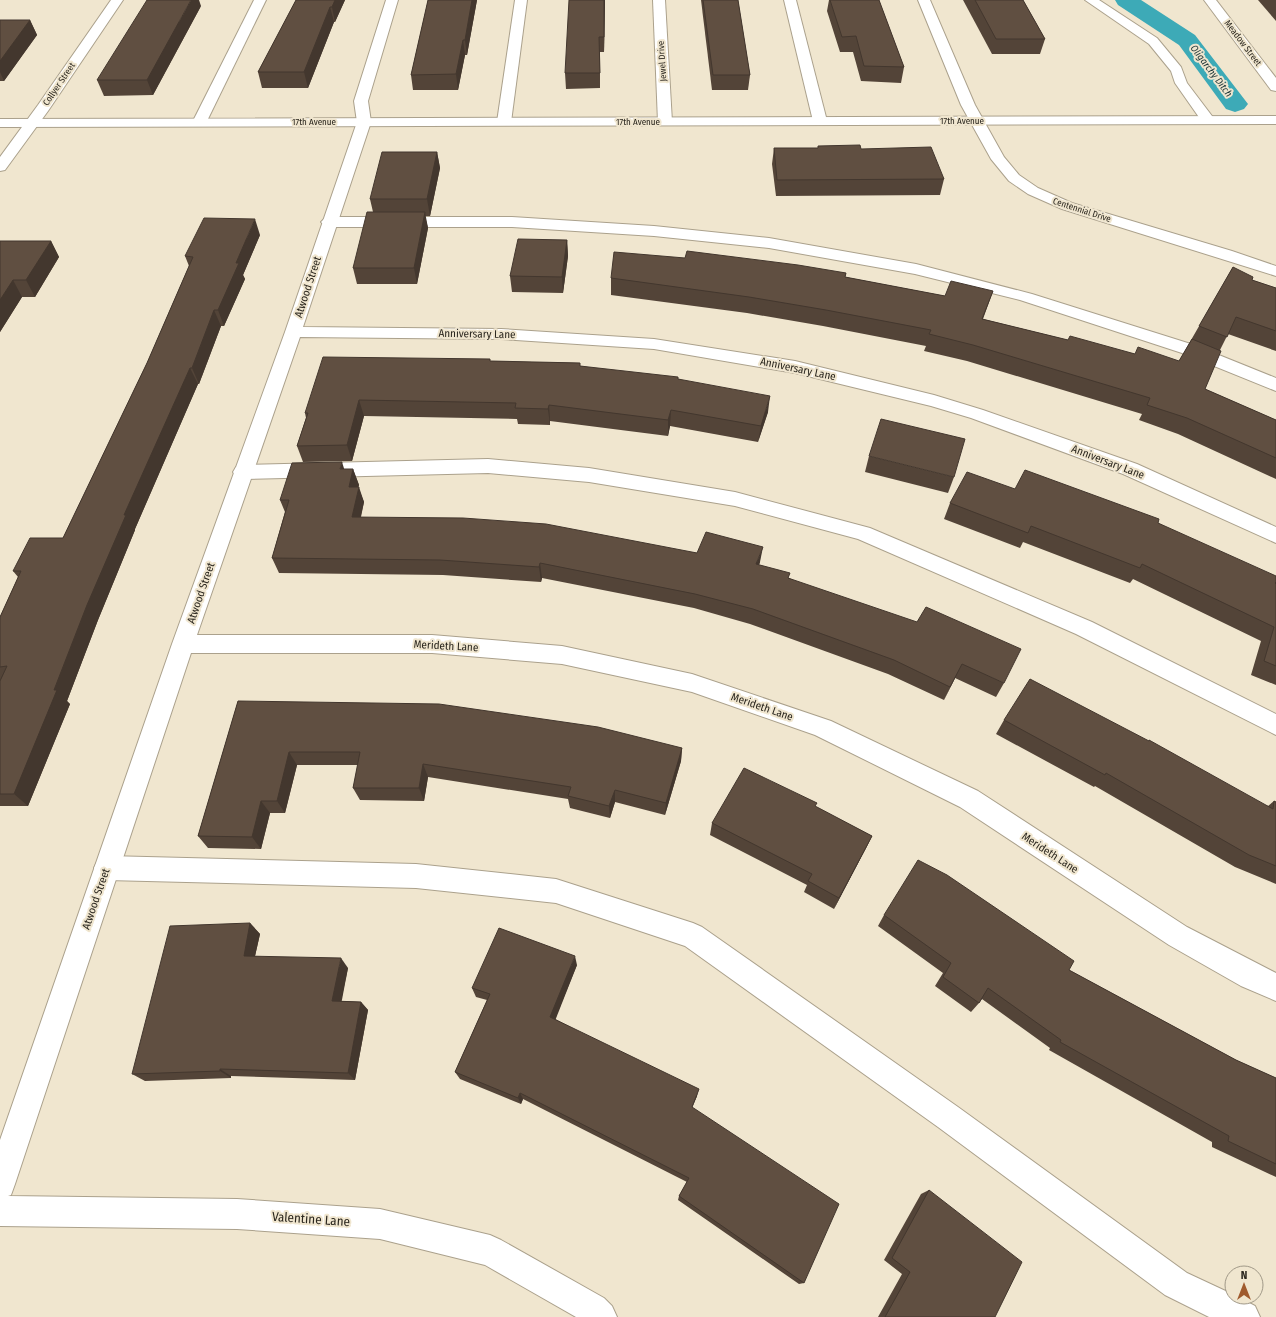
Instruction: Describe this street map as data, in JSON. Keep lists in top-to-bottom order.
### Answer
{
  "streets": {
    "street": [
      "Meadow Street",
      "Jewel Drive",
      "Collyer Street",
      "17th Avenue",
      "Centennial Drive",
      "Atwood Street",
      "Anniversary Lane",
      "Merideth Lane",
      "Valentine Lane"
    ]
  },
  "crossings": [
    ["Jewel Drive", "17th Avenue"],
    ["Collyer Street", "17th Avenue"],
    ["17th Avenue", "Centennial Drive"],
    ["17th Avenue", "Atwood Street"],
    ["Atwood Street", "Anniversary Lane"],
    ["Atwood Street", "Merideth Lane"]
  ],
  "water": ["Oligarchy Ditch"],
  "north": "top"
}
